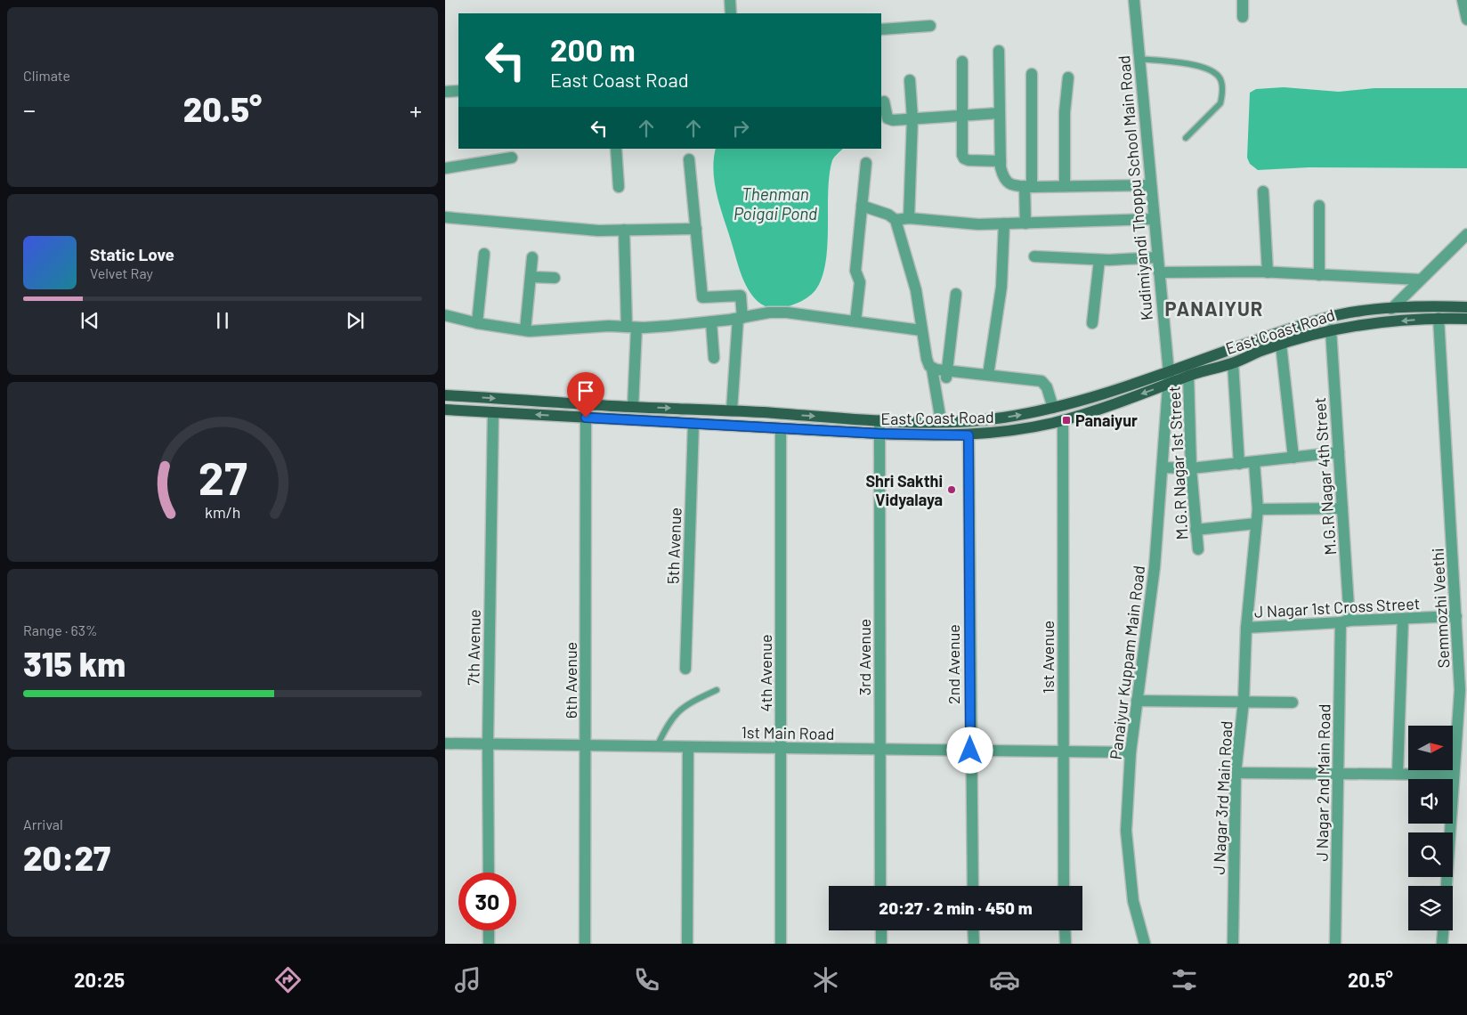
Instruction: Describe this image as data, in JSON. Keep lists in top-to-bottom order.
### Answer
{
  "streets": {
    "main road": ["East Coast Road"],
    "street": [
      "Kudimiyandi Thoppu School Main Road",
      "M.G.R Nagar 1st Street",
      "M.G.R Nagar 4th Street",
      "5th Avenue",
      "J Nagar 1st Cross Street",
      "Semmozhi Veethi",
      "7th Avenue",
      "3rd Avenue",
      "1st Avenue",
      "Panaiyur Kuppam Main Road",
      "2nd Avenue",
      "4th Avenue",
      "6th Avenue",
      "1st Main Road",
      "J Nagar 2nd Main Road",
      "J Nagar 3rd Main Road"
    ]
  },
  "crossings": [
    ["Kudimiyandi Thoppu School Main Road", "East Coast Road"],
    ["Kudimiyandi Thoppu School Main Road", "Panaiyur Kuppam Main Road"],
    ["East Coast Road", "M.G.R Nagar 1st Street"],
    ["East Coast Road", "M.G.R Nagar 4th Street"],
    ["East Coast Road", "5th Avenue"],
    ["East Coast Road", "Semmozhi Veethi"],
    ["East Coast Road", "7th Avenue"],
    ["East Coast Road", "3rd Avenue"],
    ["East Coast Road", "1st Avenue"],
    ["East Coast Road", "Panaiyur Kuppam Main Road"],
    ["East Coast Road", "2nd Avenue"],
    ["East Coast Road", "4th Avenue"],
    ["East Coast Road", "6th Avenue"],
    ["M.G.R Nagar 4th Street", "J Nagar 1st Cross Street"],
    ["M.G.R Nagar 4th Street", "J Nagar 2nd Main Road"],
    ["J Nagar 1st Cross Street", "Semmozhi Veethi"],
    ["J Nagar 1st Cross Street", "J Nagar 2nd Main Road"],
    ["J Nagar 1st Cross Street", "J Nagar 3rd Main Road"],
    ["7th Avenue", "1st Main Road"],
    ["3rd Avenue", "1st Main Road"],
    ["1st Avenue", "1st Main Road"],
    ["Panaiyur Kuppam Main Road", "1st Main Road"],
    ["2nd Avenue", "1st Main Road"],
    ["4th Avenue", "1st Main Road"],
    ["6th Avenue", "1st Main Road"]
  ],
  "districts": ["PANAIYUR"],
  "water": ["Thenman Poigai Pond"],
  "places": {
    "transit": ["Panaiyur"],
    "other": ["Shri Sakthi Vidyalaya"]
  },
  "north": "right",
  "page": {
    "tile": [
      "Climate",
      ["Range · 63%", "315 km"],
      ["Arrival", "20:27"]
    ],
    "turn": ["200 m", "East Coast Road"],
    "heat": ["−", "20.5°", "+"],
    "song": ["Static Love", "Velvet Ray"],
    "limit": "30",
    "trip": "20:27 · 2 min · 450 m",
    "tabs": ["20:25", "20.5°"],
    "gauge": ["27", "km/h"]
  }
}
